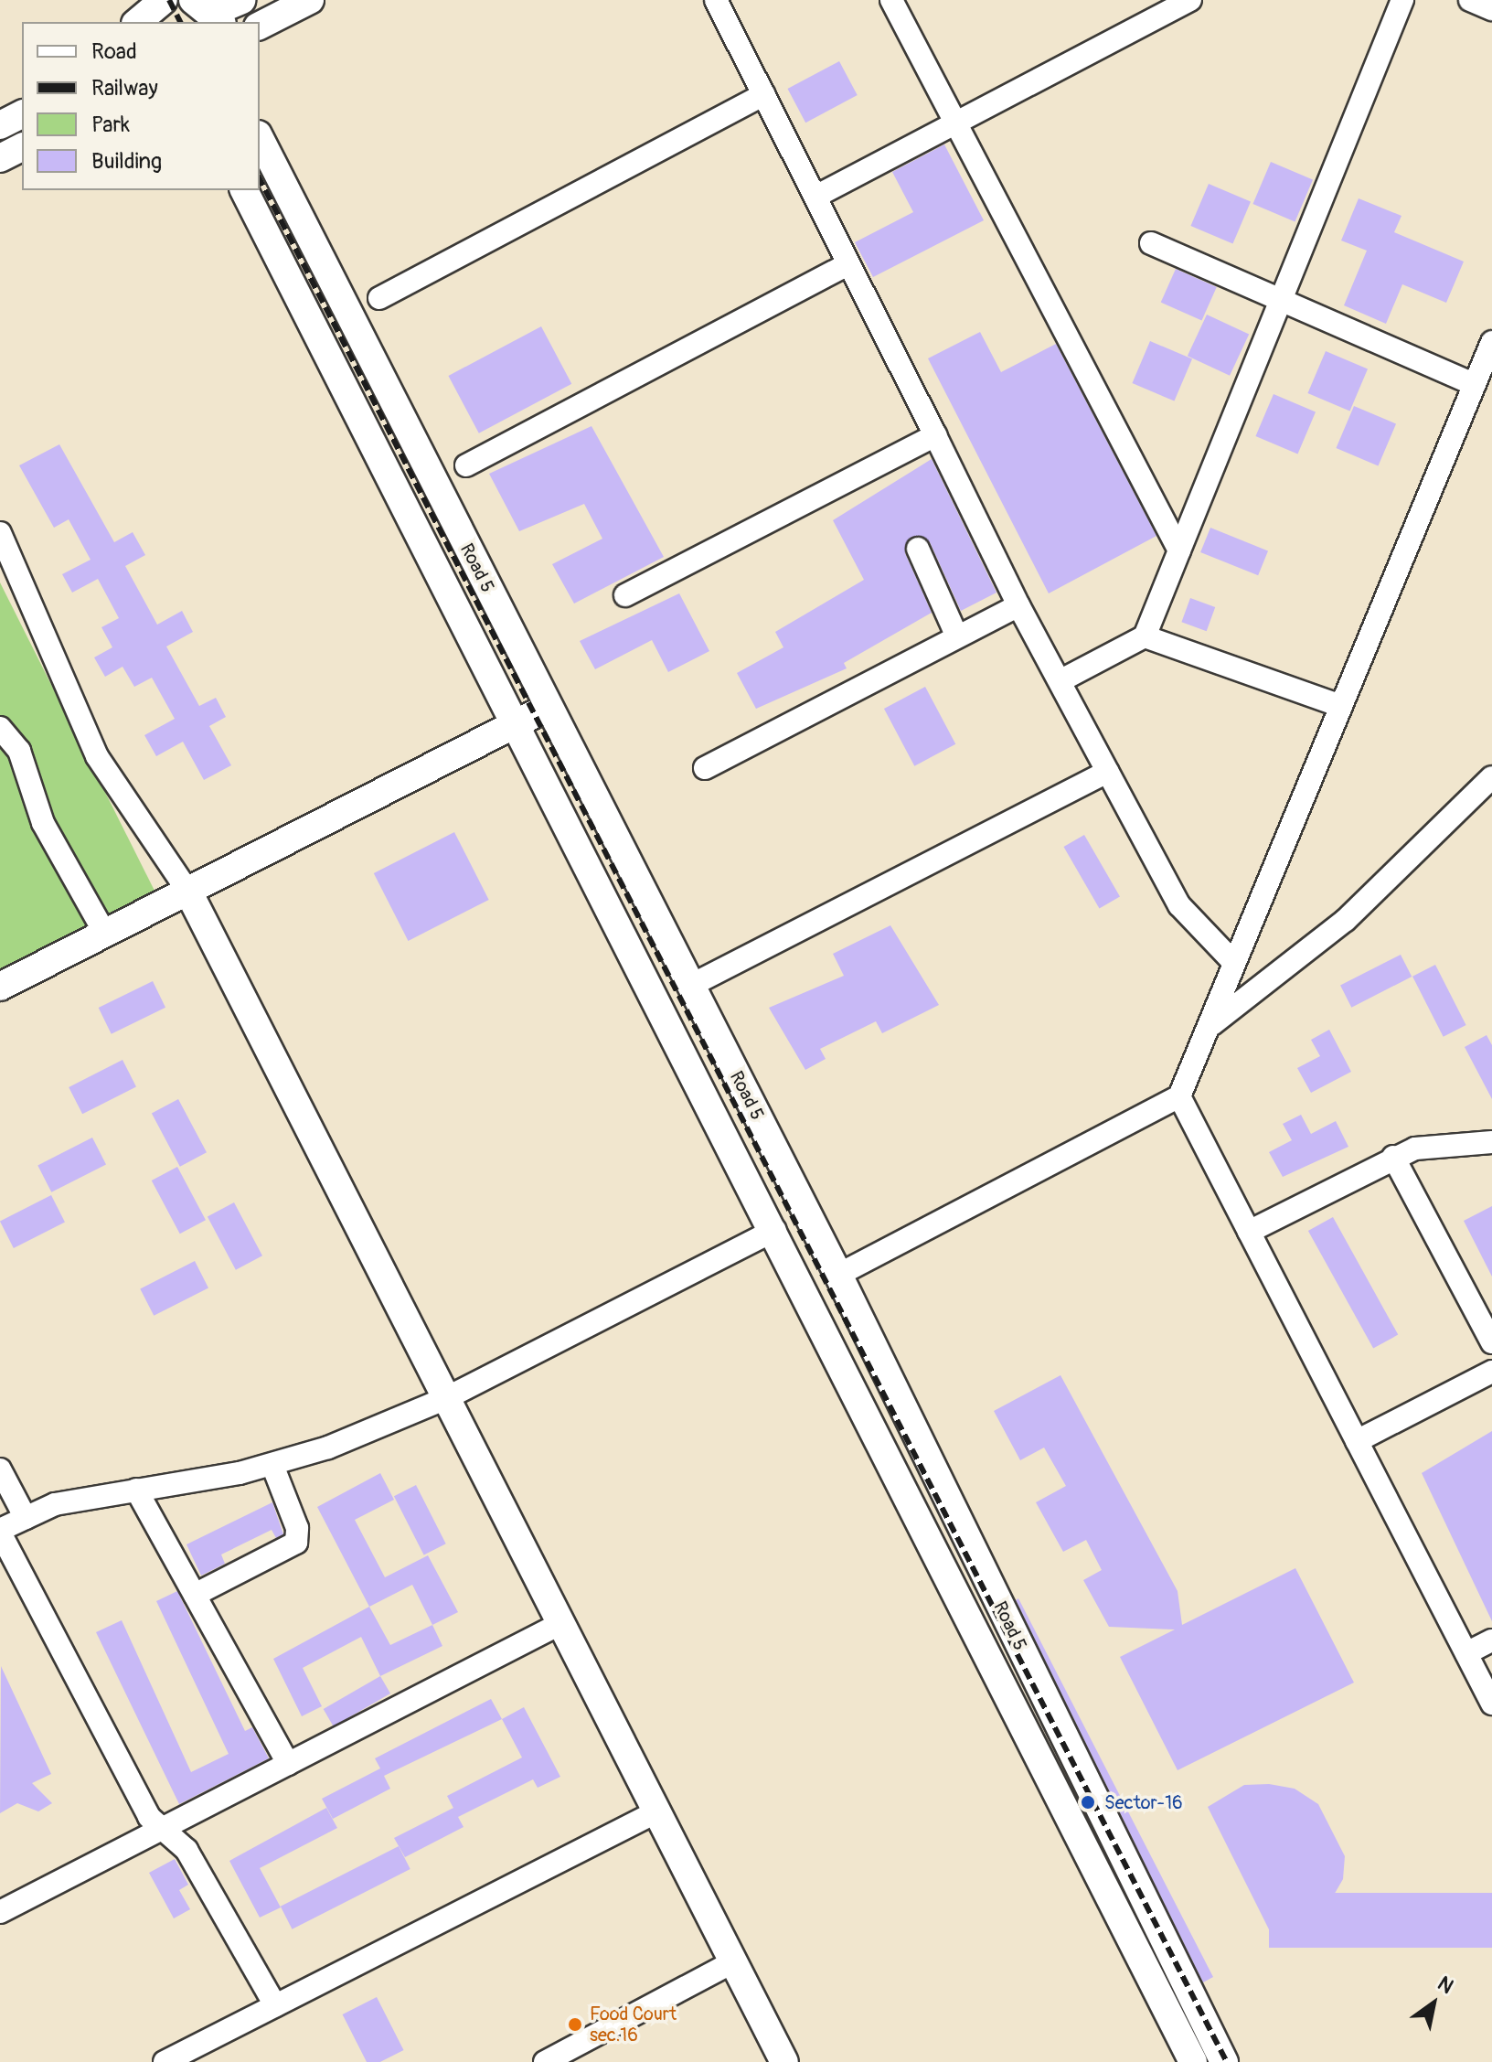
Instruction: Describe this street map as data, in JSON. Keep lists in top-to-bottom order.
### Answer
{
  "streets": {
    "street": ["Road 5"]
  },
  "places": ["Sector-16", "Food Court sec.16"],
  "legend": [
    "Road",
    "Railway",
    "Park",
    "Building"
  ],
  "north": "top right"
}
